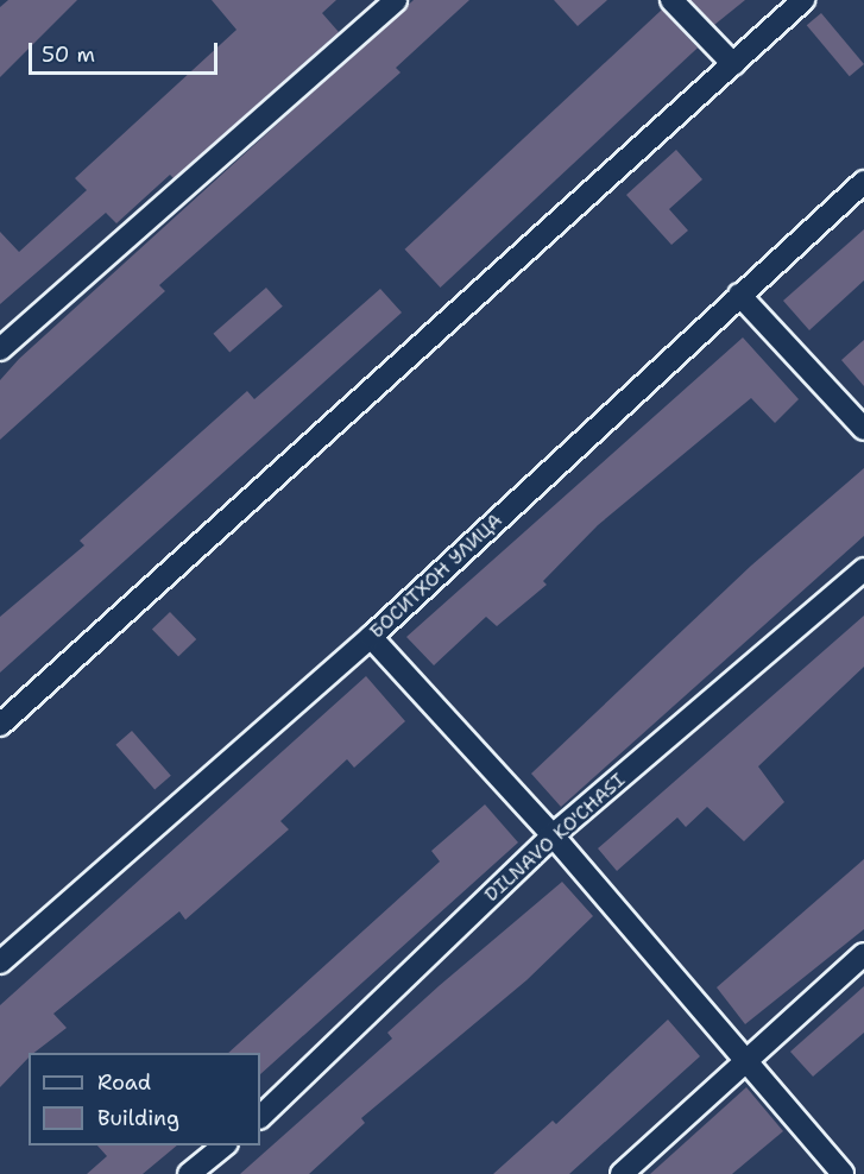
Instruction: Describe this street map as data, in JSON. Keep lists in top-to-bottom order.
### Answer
{
  "streets": {
    "street": ["БОСИТХОН УЛИЦА", "DILNAVO KO'CHASI"]
  },
  "legend": ["Road", "Building"],
  "scale_bar": "50 m"
}
